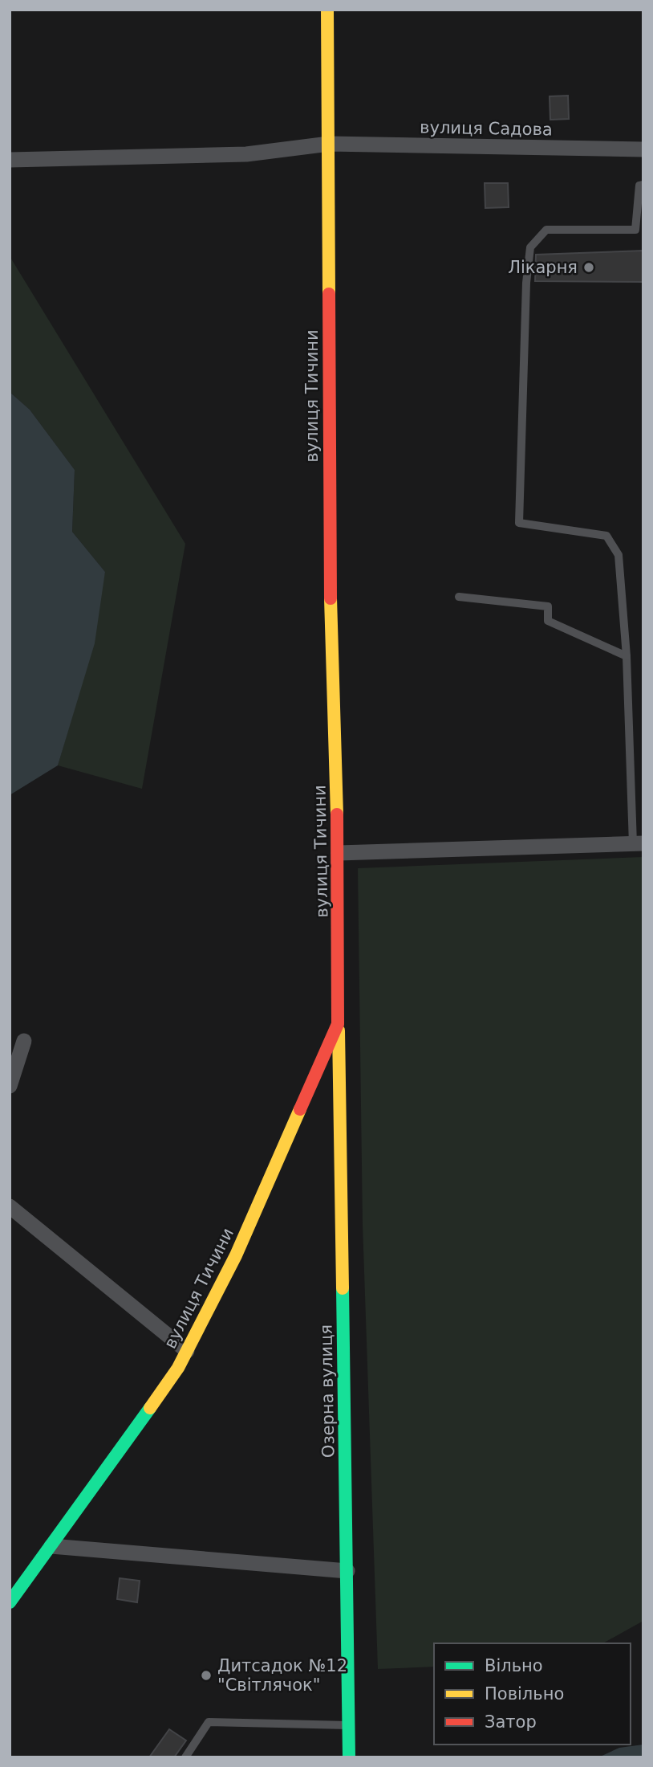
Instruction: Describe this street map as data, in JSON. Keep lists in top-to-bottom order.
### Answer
{
  "streets": {
    "street": ["вулиця Садова", "вулиця Тичини", "Озерна вулиця"]
  },
  "crossings": [
    ["вулиця Садова", "вулиця Тичини"],
    ["вулиця Тичини", "Озерна вулиця"]
  ],
  "places": ["Лікарня", "Дитсадок №12 \"Світлячок\""],
  "legend": ["Вільно", "Повільно", "Затор"]
}
